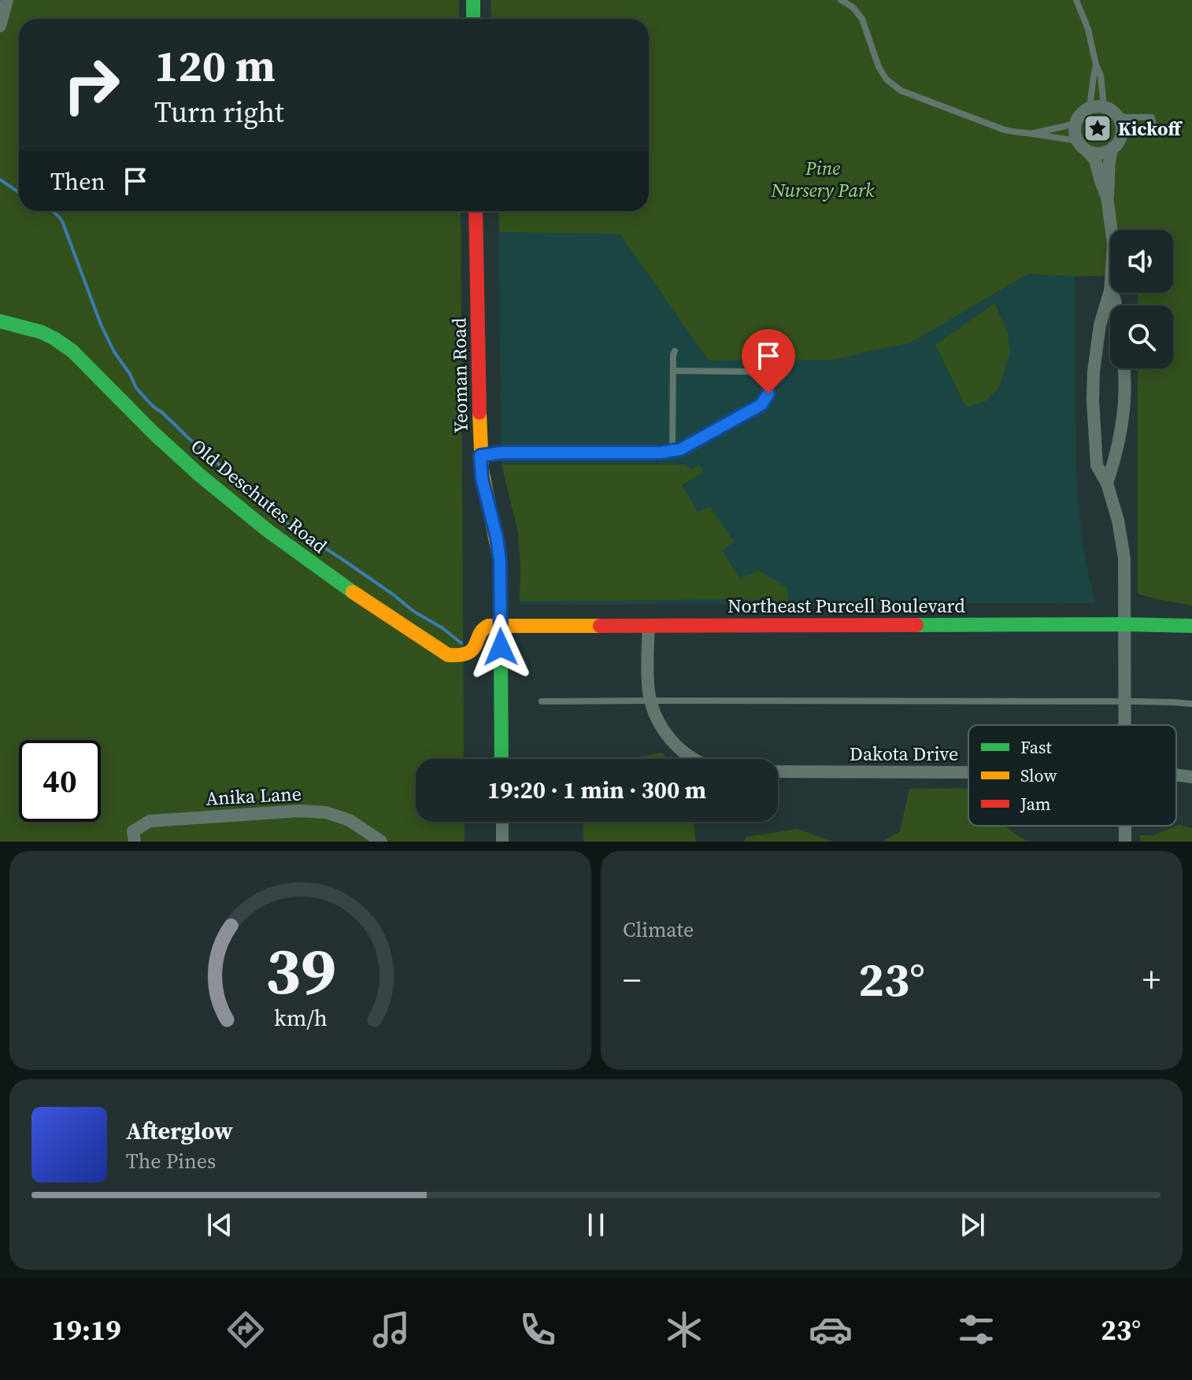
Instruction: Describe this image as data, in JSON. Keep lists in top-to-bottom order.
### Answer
{
  "streets": {
    "street": [
      "Yeoman Road",
      "Old Deschutes Road",
      "Northeast Purcell Boulevard",
      "Dakota Drive",
      "Anika Lane"
    ]
  },
  "crossings": [
    ["Yeoman Road", "Old Deschutes Road"],
    ["Yeoman Road", "Northeast Purcell Boulevard"],
    ["Old Deschutes Road", "Northeast Purcell Boulevard"]
  ],
  "parks": ["Pine Nursery Park"],
  "places": {
    "place": ["Kickoff"]
  },
  "legend": ["Fast", "Slow", "Jam"],
  "page": {
    "turn": ["120 m", "Turn right"],
    "then": "Then",
    "limit": "40",
    "trip": "19:20 · 1 min · 300 m",
    "tile": "Climate",
    "heat": ["−", "23°", "+"],
    "song": ["Afterglow", "The Pines"],
    "tabs": ["19:19", "23°"],
    "gauge": ["39", "km/h"]
  }
}
